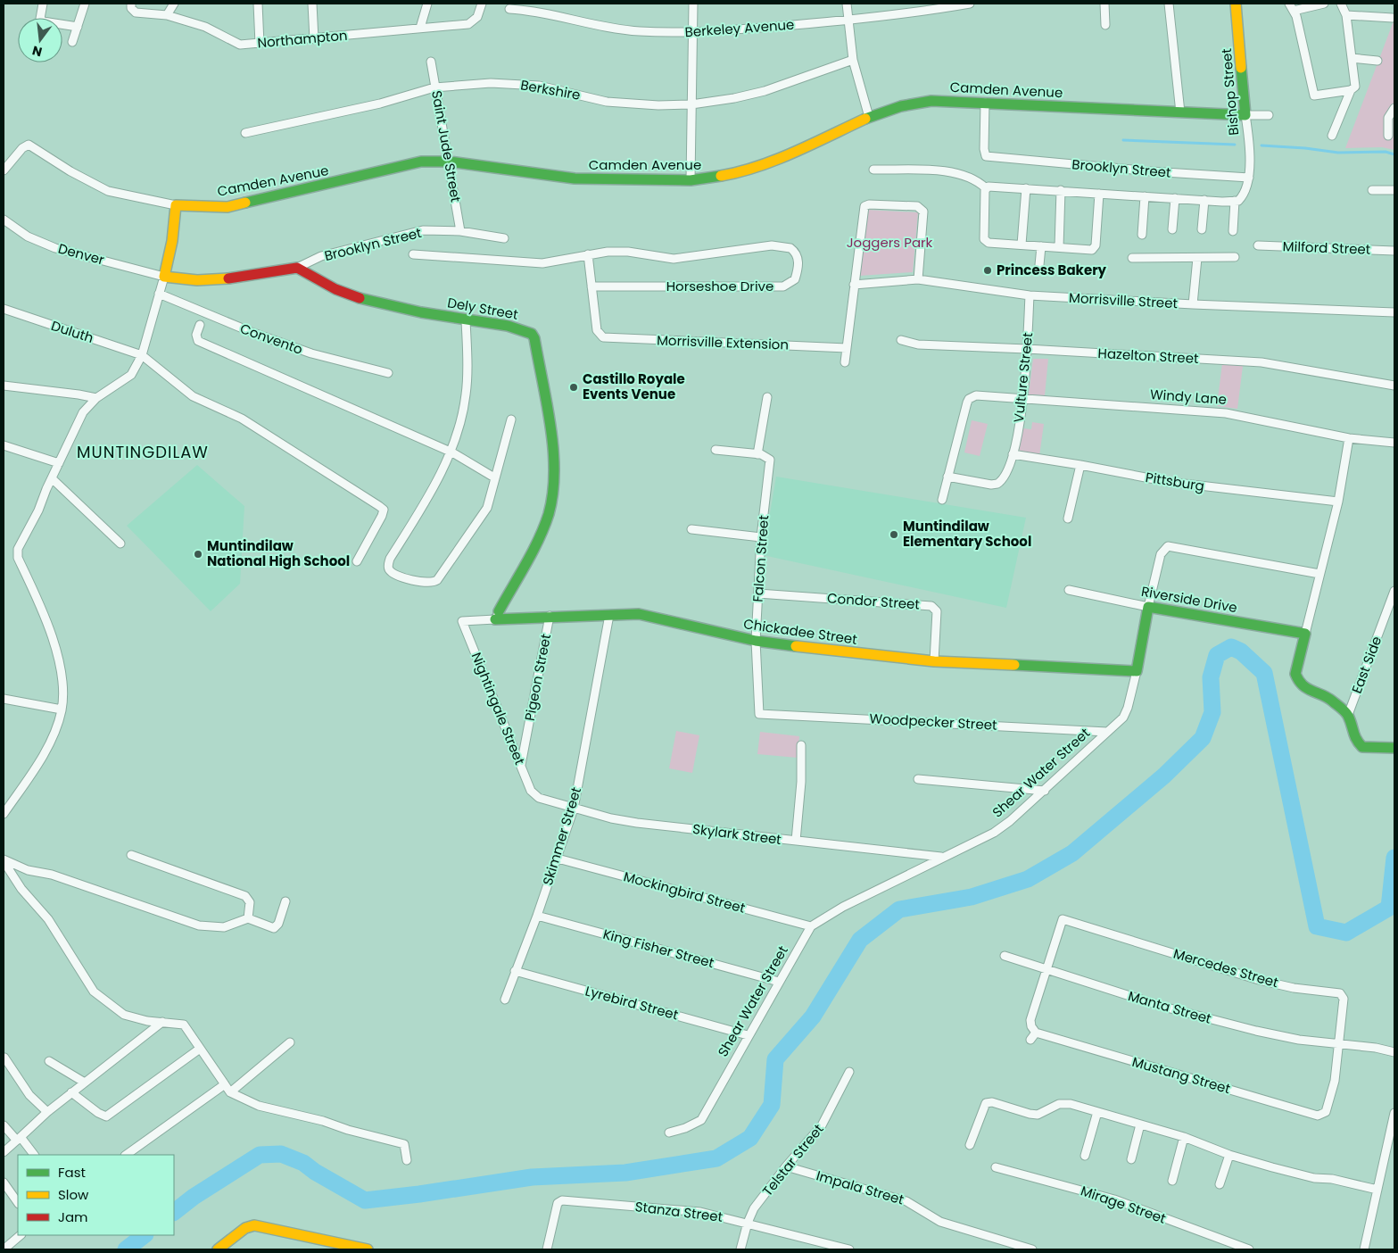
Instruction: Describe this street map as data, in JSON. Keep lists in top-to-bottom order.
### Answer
{
  "streets": {
    "street": [
      "Berkeley Avenue",
      "Northampton",
      "Berkshire",
      "Camden Avenue",
      "Bishop Street",
      "Saint Jude Street",
      "Brooklyn Street",
      "Milford Street",
      "Denver",
      "Horseshoe Drive",
      "Morrisville Street",
      "Dely Street",
      "Duluth",
      "Convento",
      "Morrisville Extension",
      "Hazelton Street",
      "Vulture Street",
      "Windy Lane",
      "Pittsburg",
      "Falcon Street",
      "Riverside Drive",
      "Condor Street",
      "Chickadee Street",
      "East Side",
      "Pigeon Street",
      "Nightingale Street",
      "Woodpecker Street",
      "Shear Water Street",
      "Skylark Street",
      "Skimmer Street",
      "Mockingbird Street",
      "King Fisher Street",
      "Mercedes Street",
      "Lyrebird Street",
      "Manta Street",
      "Mustang Street",
      "Telstar Street",
      "Impala Street",
      "Mirage Street",
      "Stanza Street"
    ]
  },
  "crossings": [
    ["Berkshire", "Saint Jude Street"],
    ["Camden Avenue", "Bishop Street"],
    ["Camden Avenue", "Saint Jude Street"],
    ["Camden Avenue", "Brooklyn Street"],
    ["Bishop Street", "Brooklyn Street"],
    ["Saint Jude Street", "Brooklyn Street"],
    ["Brooklyn Street", "Dely Street"],
    ["Horseshoe Drive", "Morrisville Extension"],
    ["Morrisville Street", "Vulture Street"],
    ["Dely Street", "Chickadee Street"],
    ["Hazelton Street", "Vulture Street"],
    ["Vulture Street", "Windy Lane"],
    ["Vulture Street", "Pittsburg"],
    ["Falcon Street", "Condor Street"],
    ["Falcon Street", "Chickadee Street"],
    ["Falcon Street", "Woodpecker Street"],
    ["Riverside Drive", "Shear Water Street"],
    ["Condor Street", "Chickadee Street"],
    ["Chickadee Street", "Pigeon Street"],
    ["Chickadee Street", "Nightingale Street"],
    ["Chickadee Street", "Shear Water Street"],
    ["Chickadee Street", "Skimmer Street"],
    ["Pigeon Street", "Nightingale Street"],
    ["Nightingale Street", "Skylark Street"],
    ["Woodpecker Street", "Shear Water Street"],
    ["Shear Water Street", "Skylark Street"],
    ["Shear Water Street", "Mockingbird Street"],
    ["Shear Water Street", "King Fisher Street"],
    ["Shear Water Street", "Lyrebird Street"],
    ["Skylark Street", "Skimmer Street"],
    ["Skimmer Street", "Mockingbird Street"],
    ["Skimmer Street", "King Fisher Street"],
    ["Skimmer Street", "Lyrebird Street"],
    ["Mercedes Street", "Manta Street"],
    ["Mercedes Street", "Mustang Street"],
    ["Manta Street", "Mustang Street"],
    ["Telstar Street", "Impala Street"],
    ["Telstar Street", "Stanza Street"]
  ],
  "districts": ["MUNTINGDILAW"],
  "parks": ["Joggers Park"],
  "places": [
    "Princess Bakery",
    "Castillo Royale Events Venue",
    "Muntindilaw Elementary School",
    "Muntindilaw National High School"
  ],
  "legend": ["Fast", "Slow", "Jam"],
  "north": "bottom"
}
